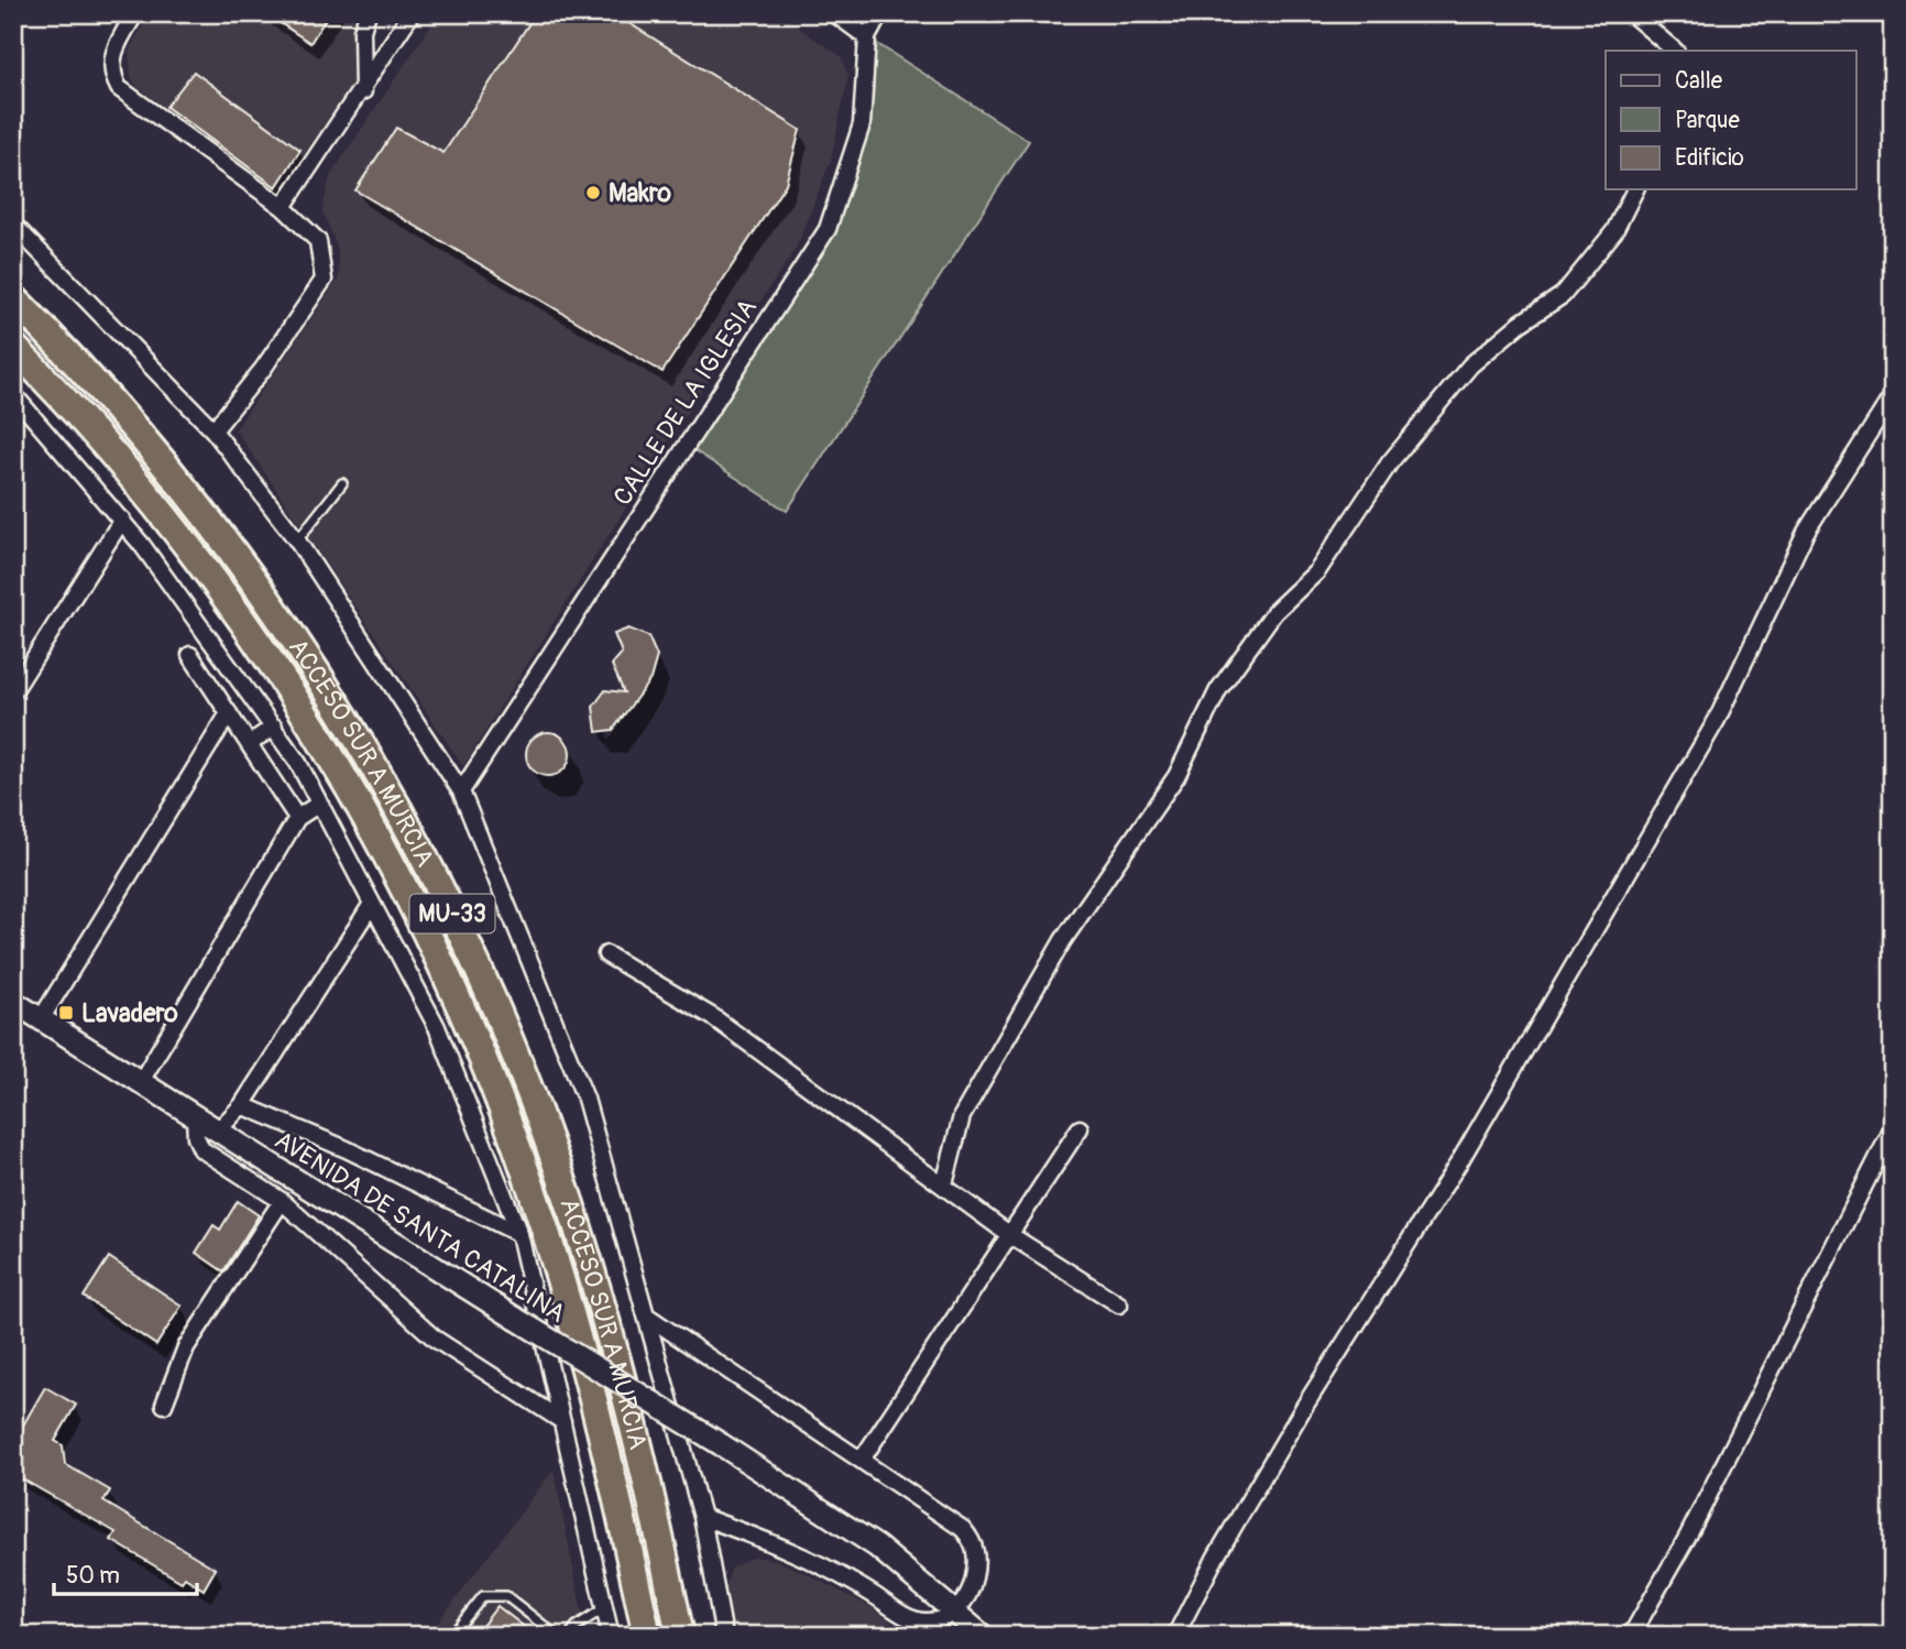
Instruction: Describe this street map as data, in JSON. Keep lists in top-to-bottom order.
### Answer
{
  "streets": {
    "highway": ["ACCESO SUR A MURCIA", "MU-33"],
    "main road": ["AVENIDA DE SANTA CATALINA"],
    "street": ["CALLE DE LA IGLESIA"]
  },
  "places": {
    "other": ["Makro"],
    "transit": ["Lavadero"]
  },
  "legend": ["Calle", "Parque", "Edificio"],
  "scale_bar": "50 m"
}
